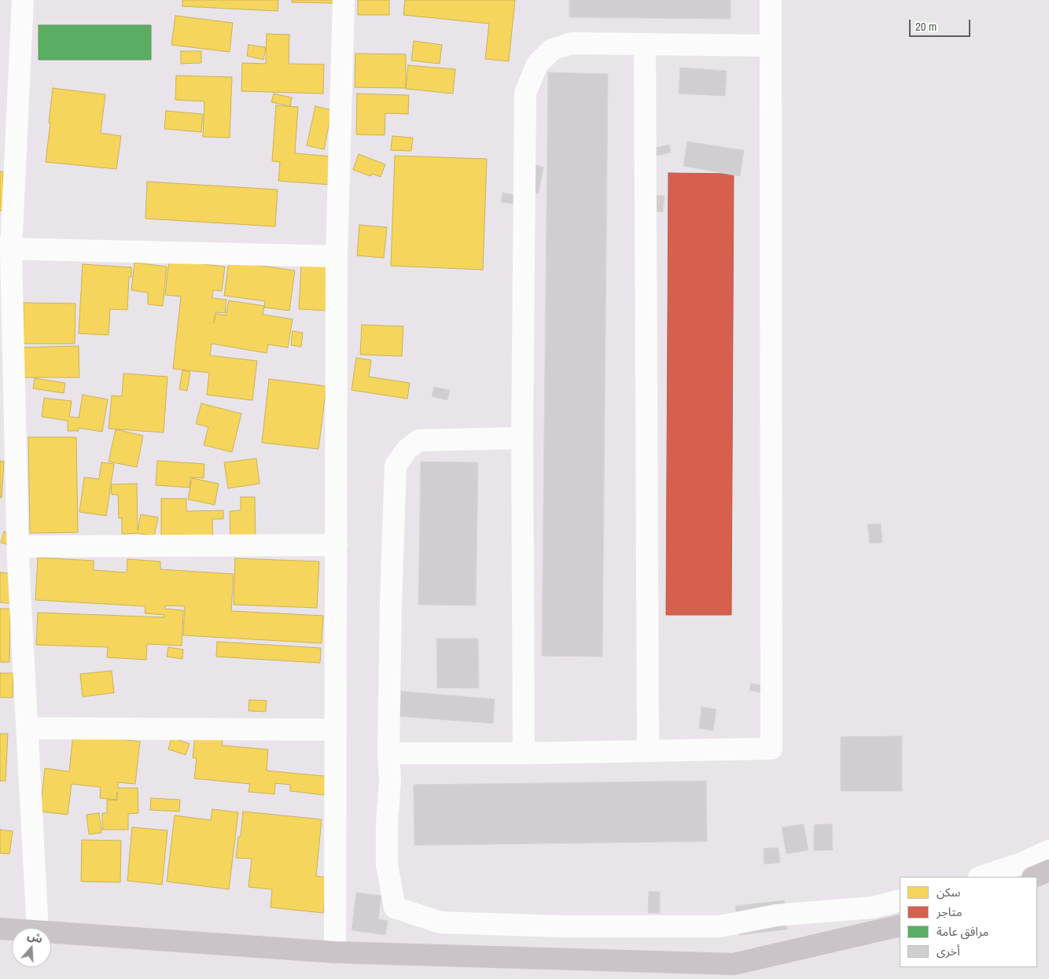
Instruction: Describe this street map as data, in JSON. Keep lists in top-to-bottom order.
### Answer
{
  "legend": [
    "سكن",
    "متاجر",
    "مرافق عامة",
    "أخرى"
  ],
  "scale_bar": "20 m",
  "north": "top"
}
